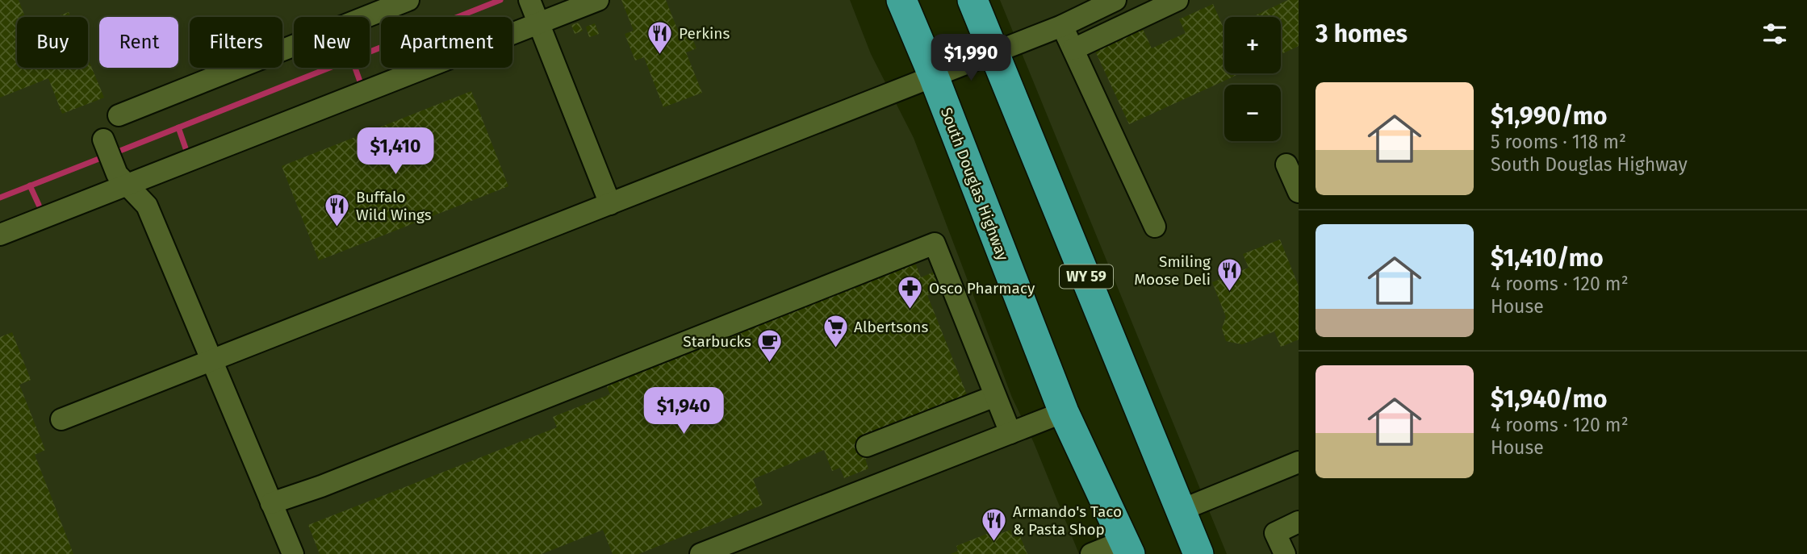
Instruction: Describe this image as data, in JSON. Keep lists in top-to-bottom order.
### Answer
{
  "streets": {
    "highway": ["South Douglas Highway", "WY 59"]
  },
  "places": {
    "restaurant": [
      "Perkins",
      "Buffalo Wild Wings",
      "Smiling Moose Deli",
      "Armando's Taco & Pasta Shop"
    ],
    "pharmacy": ["Osco Pharmacy"],
    "supermarket": ["Albertsons"],
    "cafe": ["Starbucks"]
  },
  "page": {
    "heading": "3 homes",
    "map_buttons": ["+", "−"],
    "chip": [
      "Buy",
      "Rent",
      "Filters",
      "New",
      "Apartment"
    ],
    "price": ["$1,990", "$1,410", "$1,940"],
    "list": [
      {
        "name": "$1,990/mo",
        "note": "5 rooms · 118 m² · South Douglas Highway"
      },
      {
        "name": "$1,410/mo",
        "note": "4 rooms · 120 m² · House"
      },
      {
        "name": "$1,940/mo",
        "note": "4 rooms · 120 m² · House"
      }
    ]
  }
}
